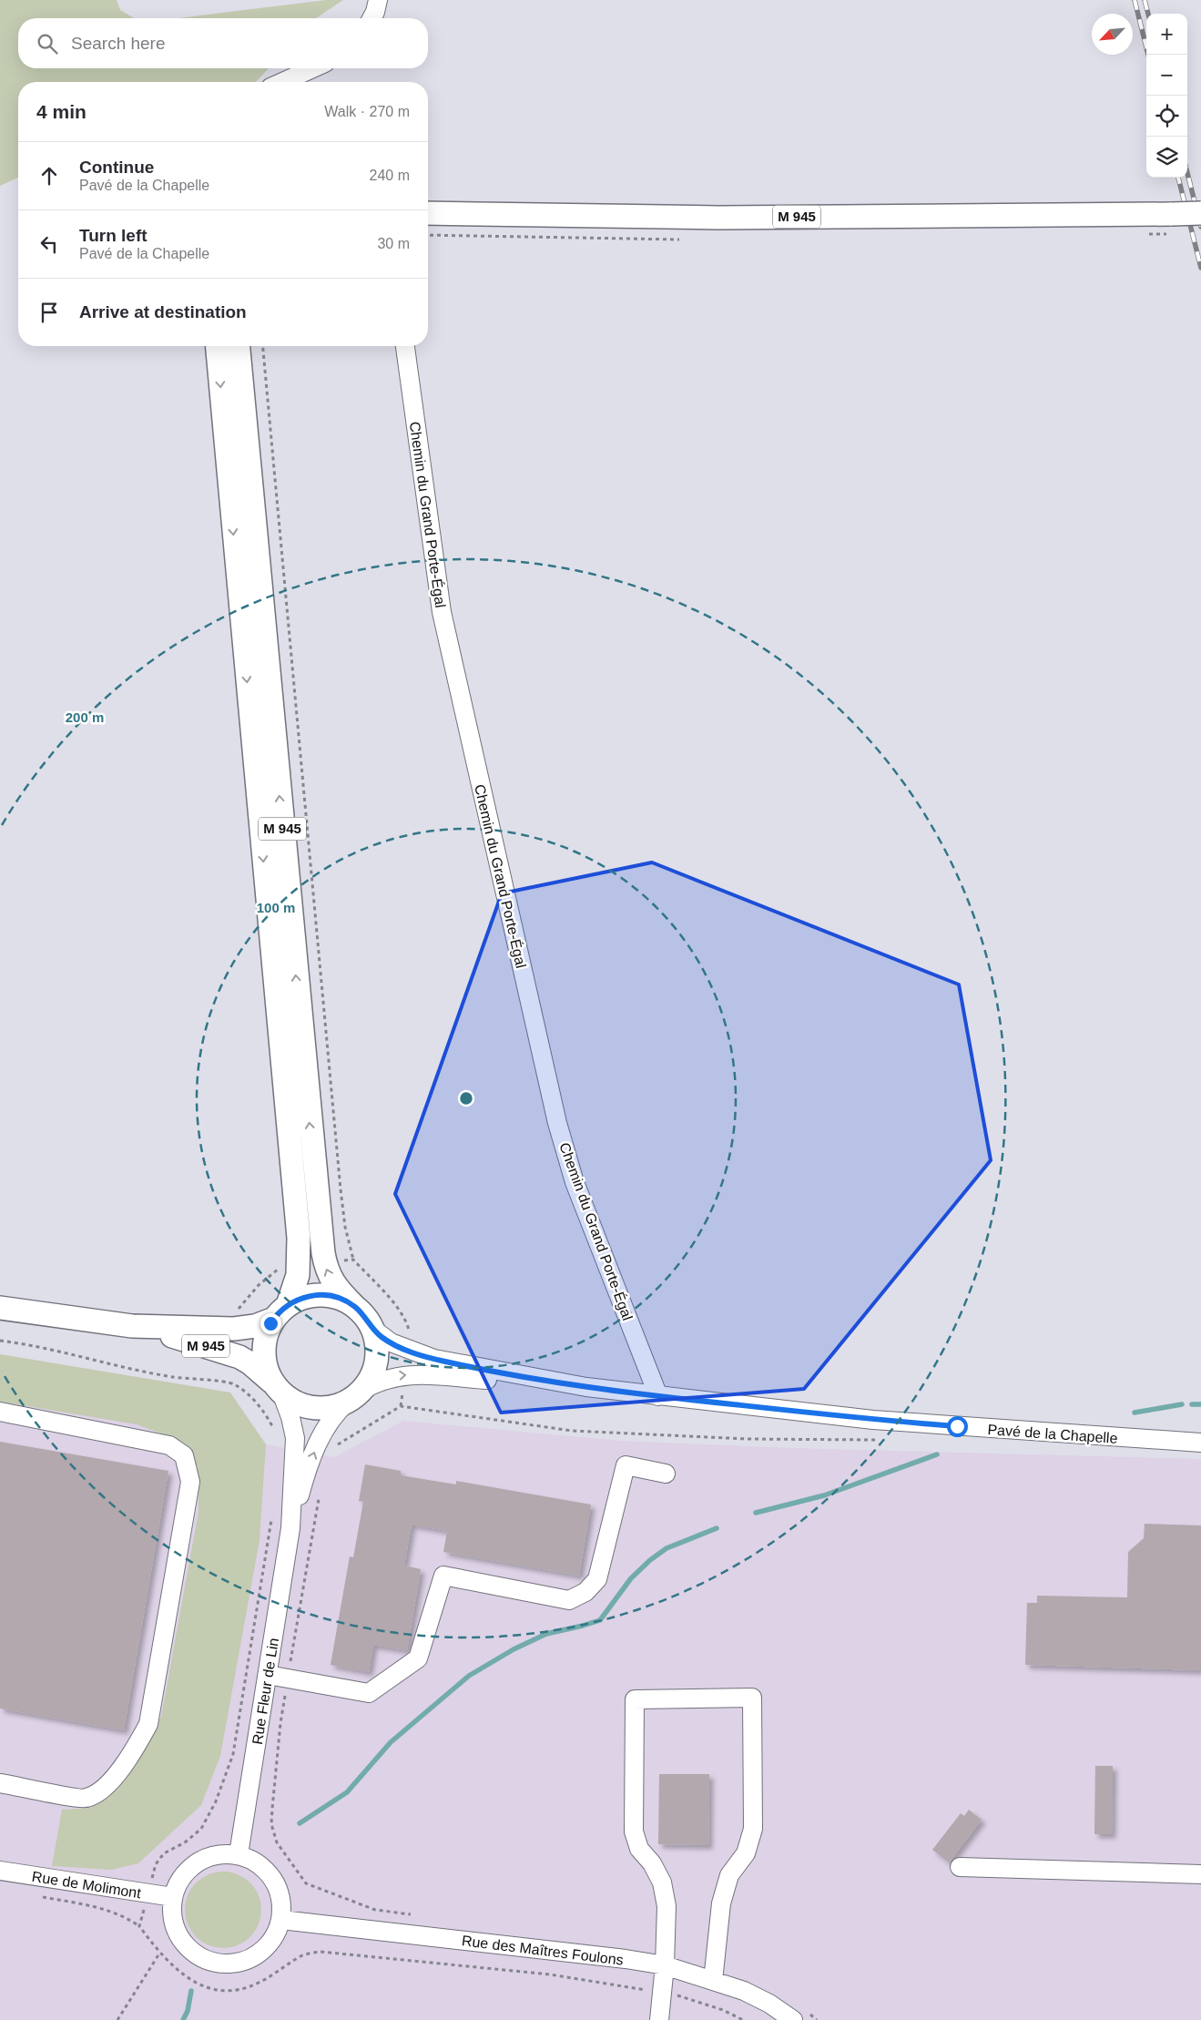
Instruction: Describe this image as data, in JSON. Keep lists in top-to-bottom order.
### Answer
{
  "streets": {
    "main road": ["M 945", "Pavé de la Chapelle"],
    "street": [
      "Chemin du Grand Porte-Égal",
      "Rue Fleur de Lin",
      "Rue de Molimont",
      "Rue des Maîtres Foulons"
    ]
  },
  "crossings": [
    ["M 945", "Pavé de la Chapelle"],
    ["M 945", "Rue Fleur de Lin"],
    ["Chemin du Grand Porte-Égal", "Pavé de la Chapelle"],
    ["Pavé de la Chapelle", "Rue Fleur de Lin"],
    ["Rue Fleur de Lin", "Rue de Molimont"],
    ["Rue Fleur de Lin", "Rue des Maîtres Foulons"],
    ["Rue de Molimont", "Rue des Maîtres Foulons"]
  ],
  "one_way": ["Rue Fleur de Lin"],
  "north": "bottom left",
  "page": {
    "map_buttons": ["+", "−"],
    "search": "Search here",
    "heading": ["4 min", "Walk · 270 m"],
    "list": [
      ["Continue", "Pavé de la Chapelle", "240 m"],
      ["Turn left", "Pavé de la Chapelle", "30 m"],
      "Arrive at destination"
    ]
  },
  "rings": ["200 m", "100 m"]
}
